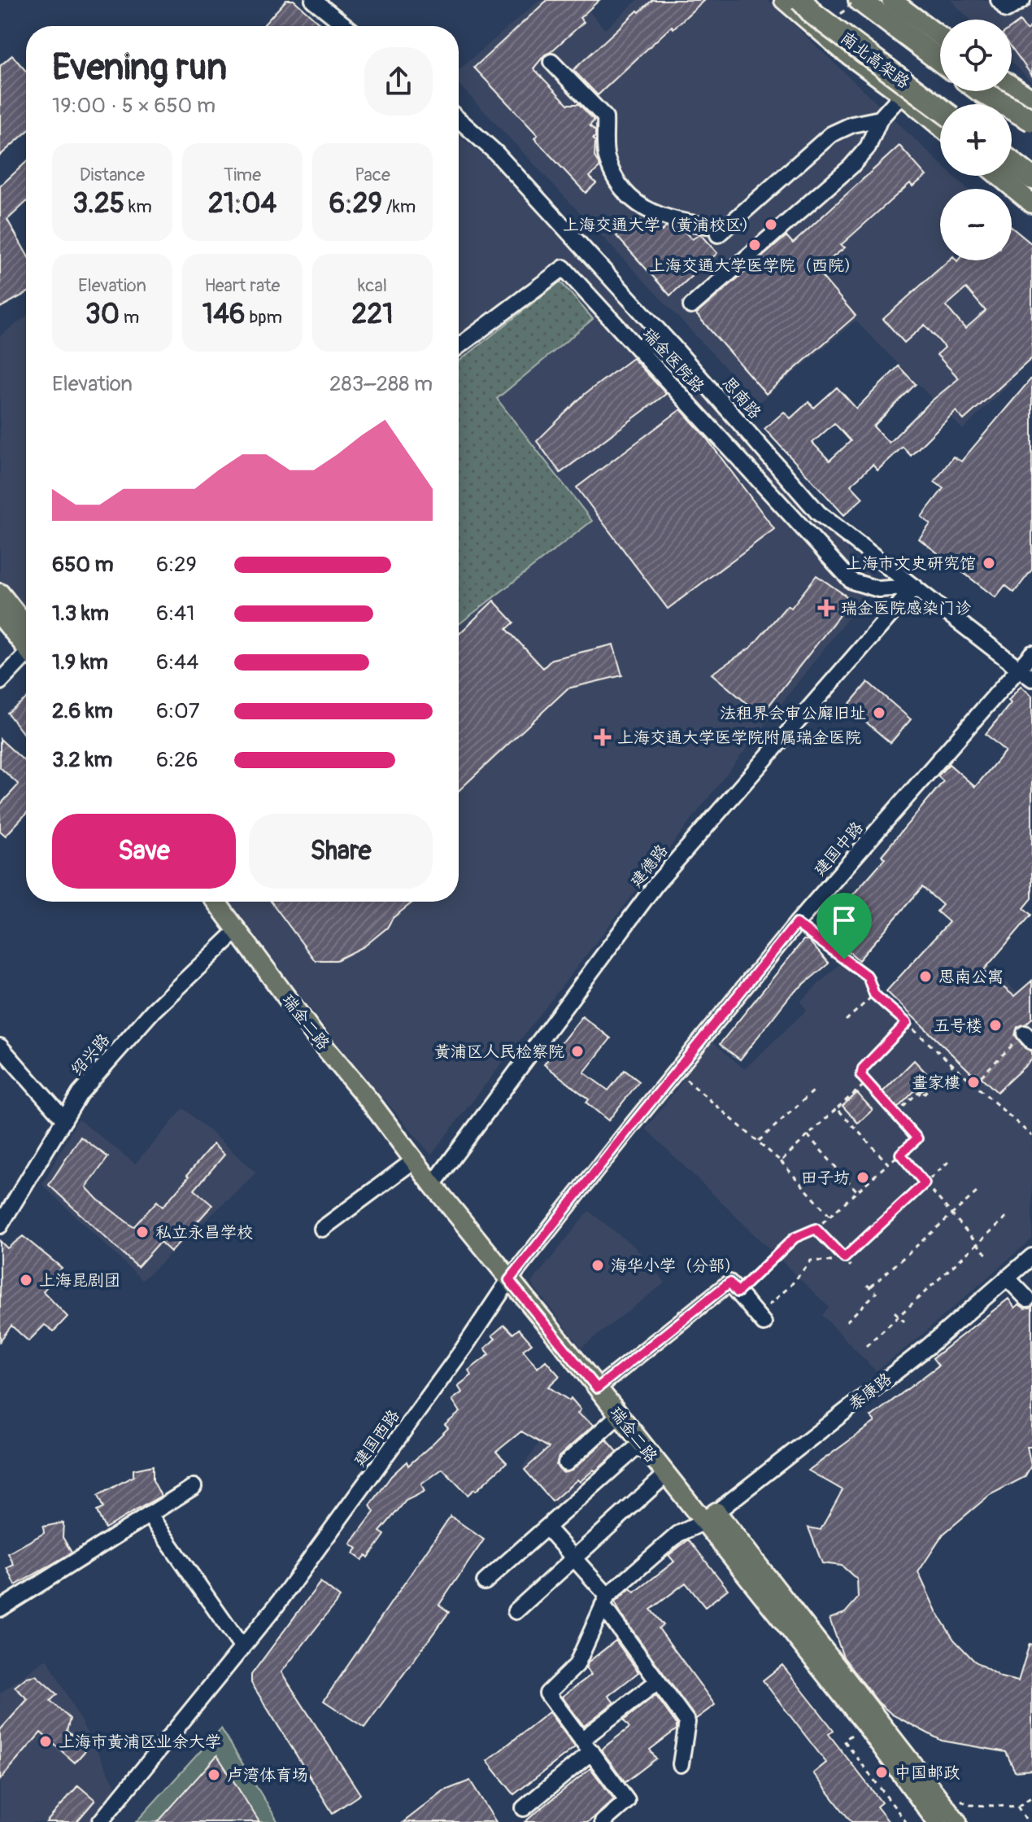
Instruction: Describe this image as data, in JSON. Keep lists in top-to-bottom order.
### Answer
{
  "streets": {
    "highway": ["南北高架路"],
    "main road": ["瑞金二路"],
    "street": [
      "瑞金医院路",
      "思南路",
      "建国中路",
      "建德路",
      "绍兴路",
      "泰康路",
      "建国西路"
    ]
  },
  "crossings": [
    ["瑞金医院路", "思南路"],
    ["瑞金医院路", "建德路"],
    ["思南路", "建国中路"],
    ["思南路", "建德路"],
    ["建国中路", "建国西路"],
    ["建德路", "瑞金二路"],
    ["瑞金二路", "绍兴路"],
    ["瑞金二路", "泰康路"],
    ["瑞金二路", "建国西路"]
  ],
  "places": {
    "other": [
      "上海交通大学（黄浦校区）",
      "上海交通大学医学院（西院）",
      "上海市文史研究馆",
      "法租界会审公廨旧址",
      "思南公寓",
      "五号楼",
      "黄浦区人民检察院",
      "畫家樓",
      "田子坊",
      "私立永昌学校",
      "海华小学（分部）",
      "上海昆剧团",
      "上海市黄浦区业余大学",
      "中国邮政",
      "卢湾体育场"
    ],
    "health": ["瑞金医院感染门诊", "上海交通大学医学院附属瑞金医院"]
  },
  "page": {
    "map_buttons": ["+", "−"],
    "heading": ["Evening run", "19:00 · 5 × 650 m"],
    "stats": [
      ["Distance", "3.25 km"],
      ["Time", "21:04"],
      ["Pace", "6:29 /km"],
      ["Elevation", "30 m"],
      ["Heart rate", "146 bpm"],
      ["kcal", "221"]
    ],
    "chart": ["Elevation", "283–288 m"],
    "list": [
      {
        "name": "650 m",
        "note": "6:29"
      },
      {
        "name": "1.3 km",
        "note": "6:41"
      },
      {
        "name": "1.9 km",
        "note": "6:44"
      },
      {
        "name": "2.6 km",
        "note": "6:07"
      },
      {
        "name": "3.2 km",
        "note": "6:26"
      }
    ],
    "buttons": ["Save", "Share"]
  }
}
